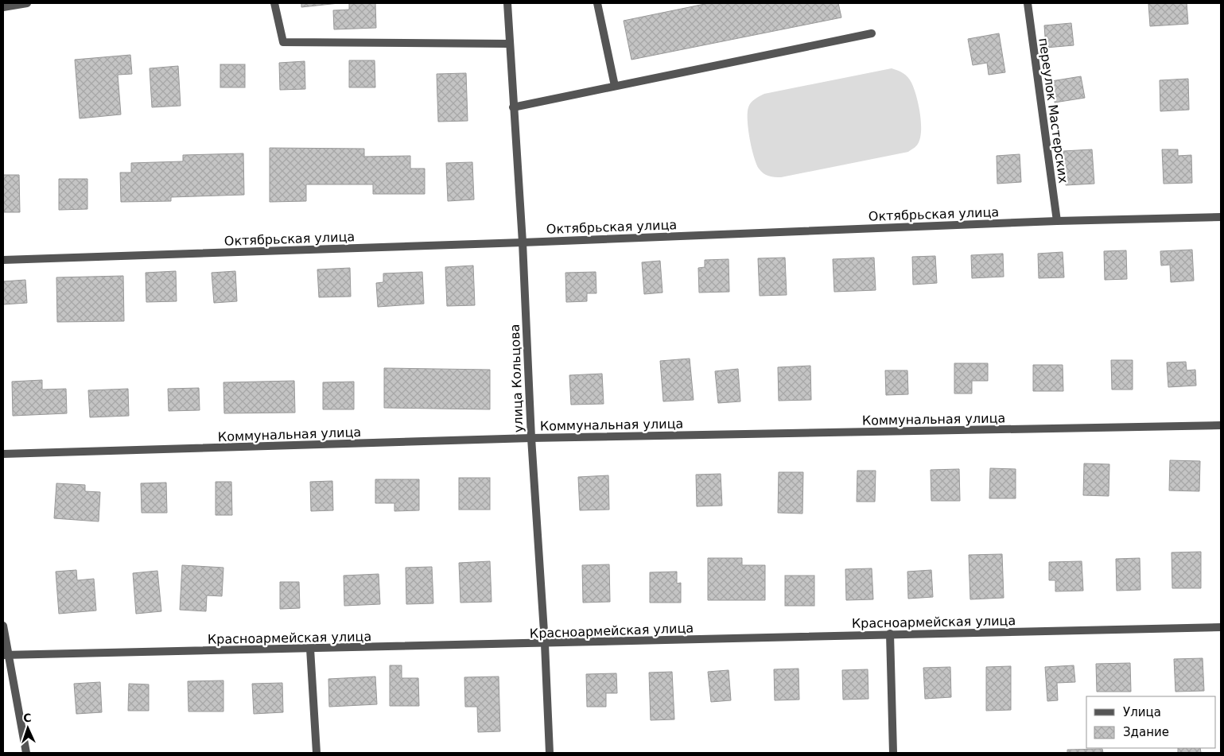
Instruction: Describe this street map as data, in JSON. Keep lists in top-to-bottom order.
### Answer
{
  "streets": {
    "street": [
      "переулок Мастерских",
      "Октябрьская улица",
      "улица Кольцова",
      "Коммунальная улица",
      "Красноармейская улица"
    ]
  },
  "crossings": [
    ["переулок Мастерских", "Октябрьская улица"],
    ["Октябрьская улица", "улица Кольцова"],
    ["улица Кольцова", "Коммунальная улица"],
    ["улица Кольцова", "Красноармейская улица"]
  ],
  "legend": ["Улица", "Здание"],
  "north": "top"
}
